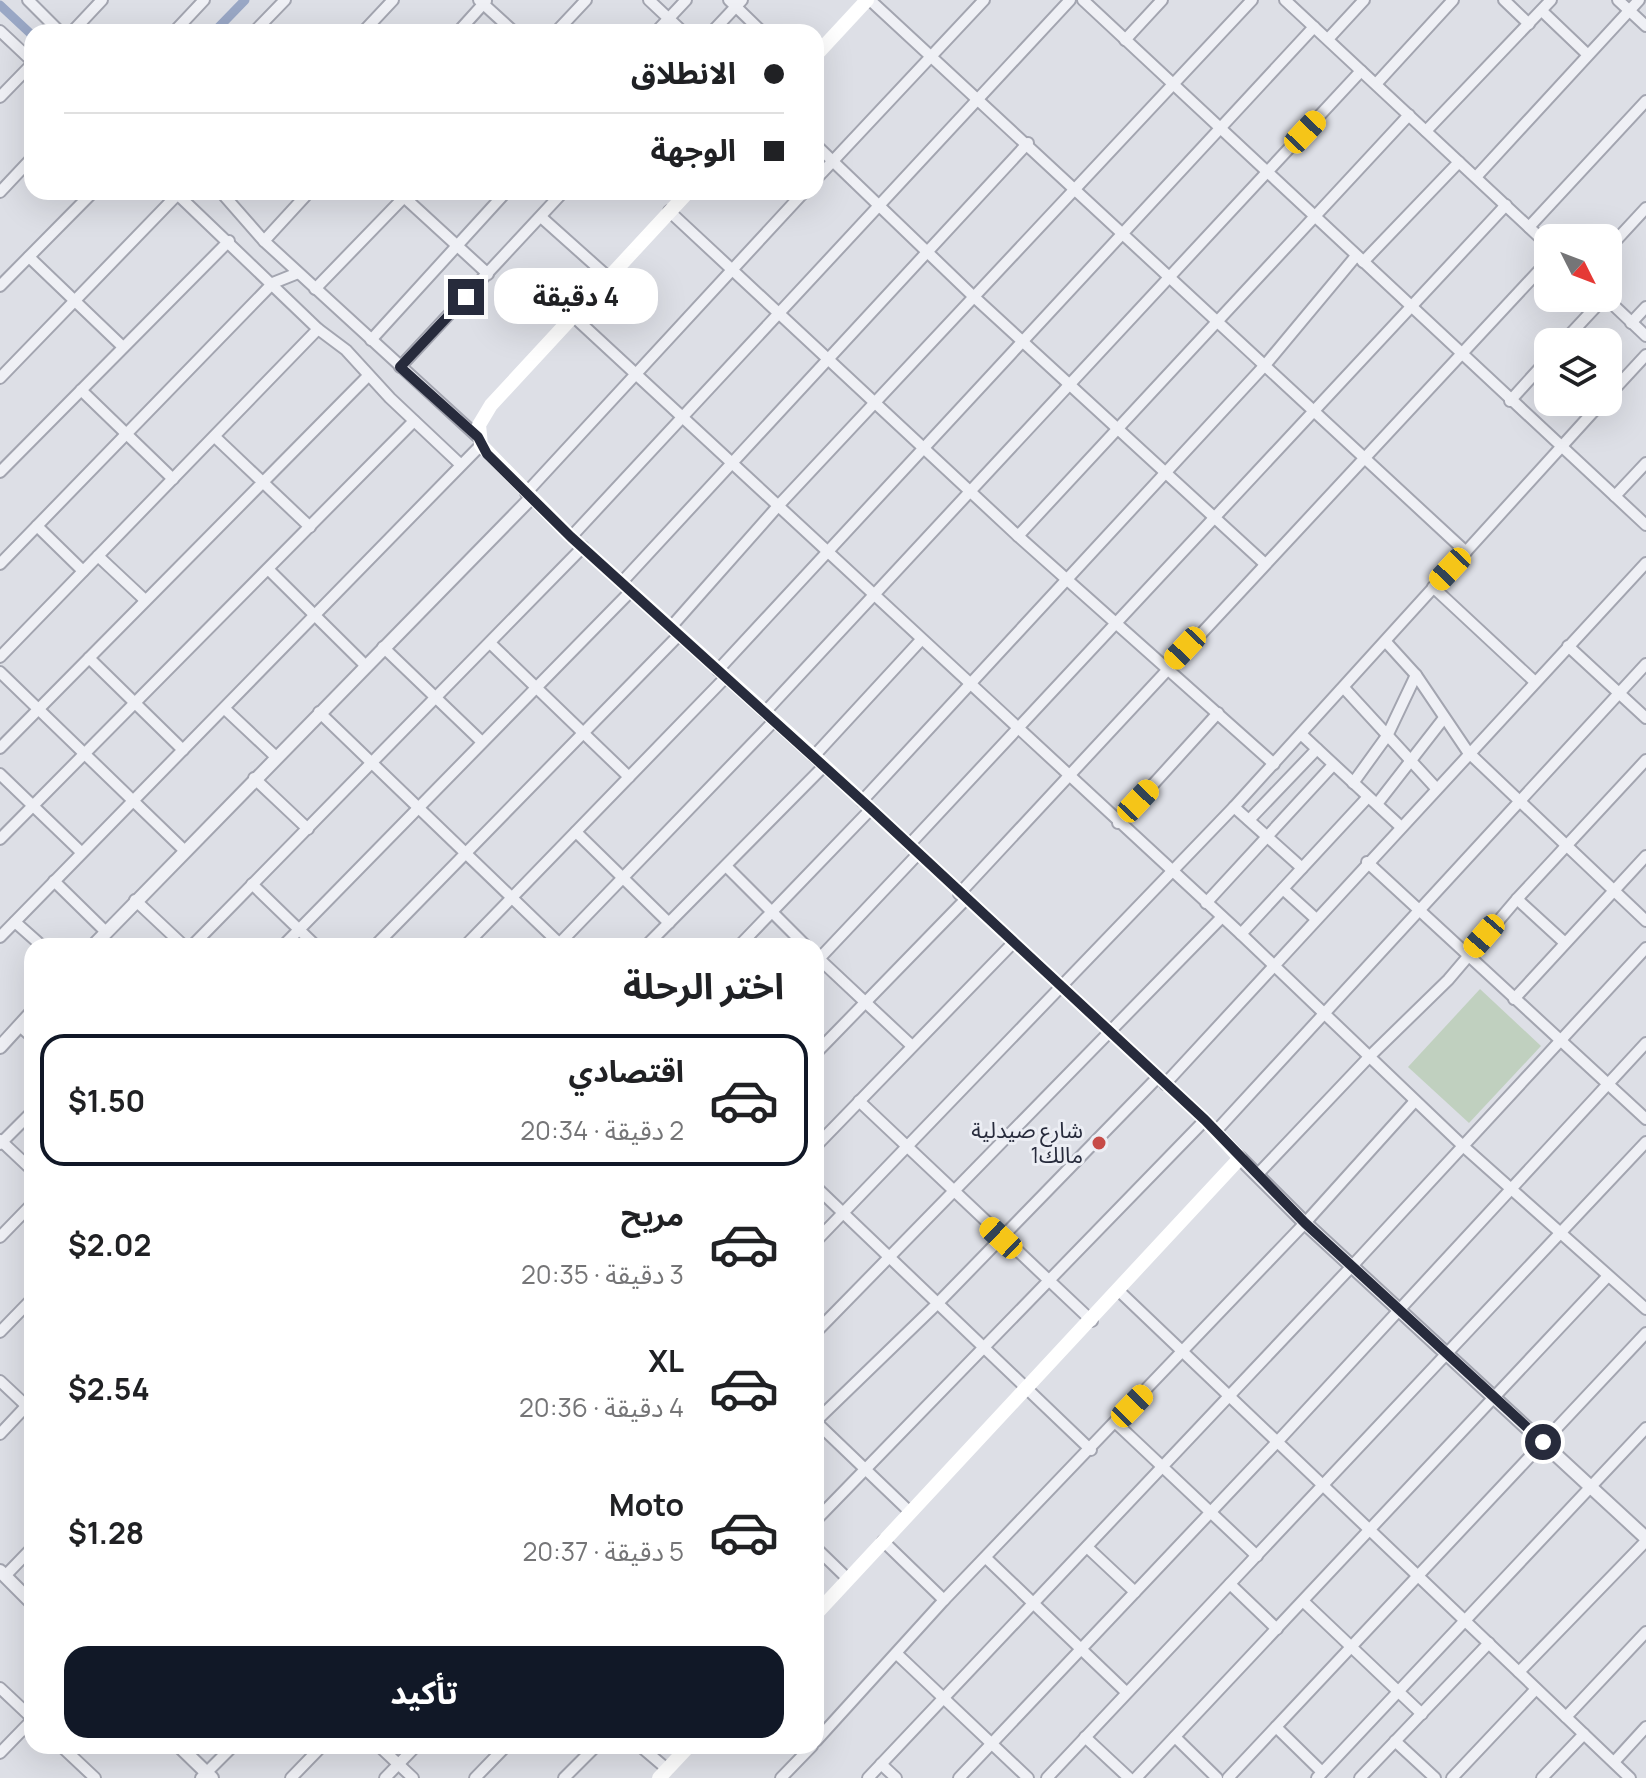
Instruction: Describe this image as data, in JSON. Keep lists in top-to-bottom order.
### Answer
{
  "places": ["شارع صيدلية مالك1"],
  "north": "bottom right",
  "page": {
    "banner": ["الانطلاق", "الوجهة"],
    "bubble": "4 دقيقة",
    "heading": "اختر الرحلة",
    "list": [
      {
        "name": "اقتصادي",
        "note": "2 دقيقة · 20:34",
        "value": "$1.50"
      },
      {
        "name": "مريح",
        "note": "3 دقيقة · 20:35",
        "value": "$2.02"
      },
      {
        "name": "XL",
        "note": "4 دقيقة · 20:36",
        "value": "$2.54"
      },
      {
        "name": "Moto",
        "note": "5 دقيقة · 20:37",
        "value": "$1.28"
      }
    ],
    "buttons": "تأكيد"
  }
}
